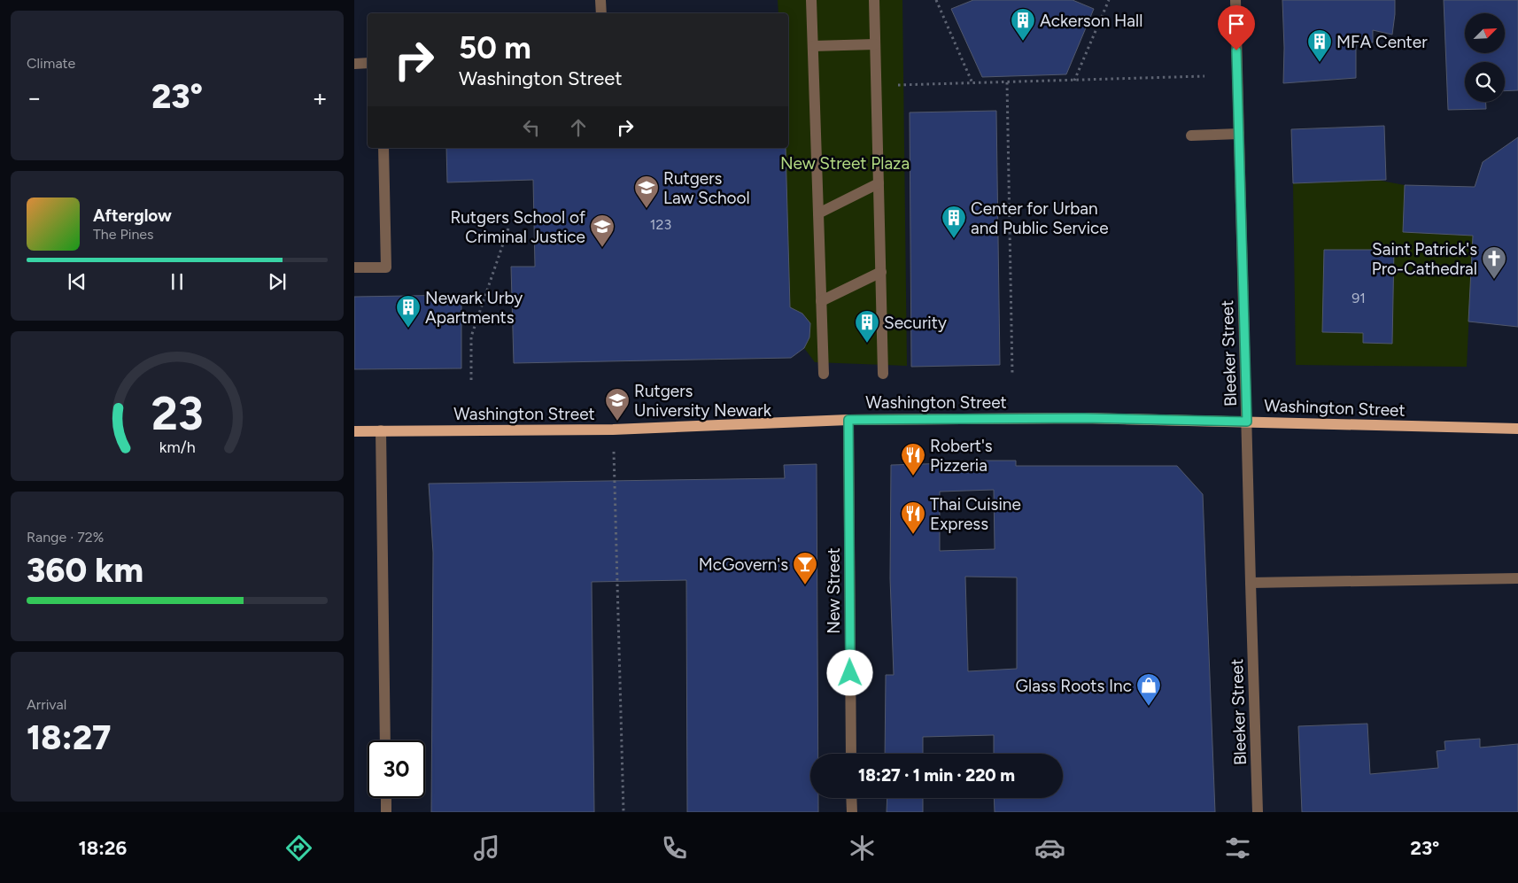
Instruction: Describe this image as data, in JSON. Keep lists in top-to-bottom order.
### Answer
{
  "streets": {
    "main road": ["Washington Street"],
    "street": ["Bleeker Street", "New Street"]
  },
  "crossings": [
    ["Bleeker Street", "Washington Street"],
    ["Washington Street", "New Street"]
  ],
  "parks": ["New Street Plaza"],
  "places": {
    "building": [
      "Ackerson Hall",
      "MFA Center",
      "Center for Urban and Public Service",
      "Newark Urby Apartments",
      "Security"
    ],
    "school or university": ["Rutgers Law School", "Rutgers School of Criminal Justice", "Rutgers University Newark"],
    "church": ["Saint Patrick's Pro-Cathedral"],
    "restaurant": ["Robert's Pizzeria", "Thai Cuisine Express"],
    "bar": ["McGovern's"],
    "shop": ["Glass Roots Inc"]
  },
  "house_numbers": ["123", "91"],
  "north": "top right",
  "page": {
    "tile": [
      "Climate",
      ["Range · 72%", "360 km"],
      ["Arrival", "18:27"]
    ],
    "turn": ["50 m", "Washington Street"],
    "heat": ["−", "23°", "+"],
    "song": ["Afterglow", "The Pines"],
    "limit": "30",
    "trip": "18:27 · 1 min · 220 m",
    "tabs": ["18:26", "23°"],
    "gauge": ["23", "km/h"]
  }
}
